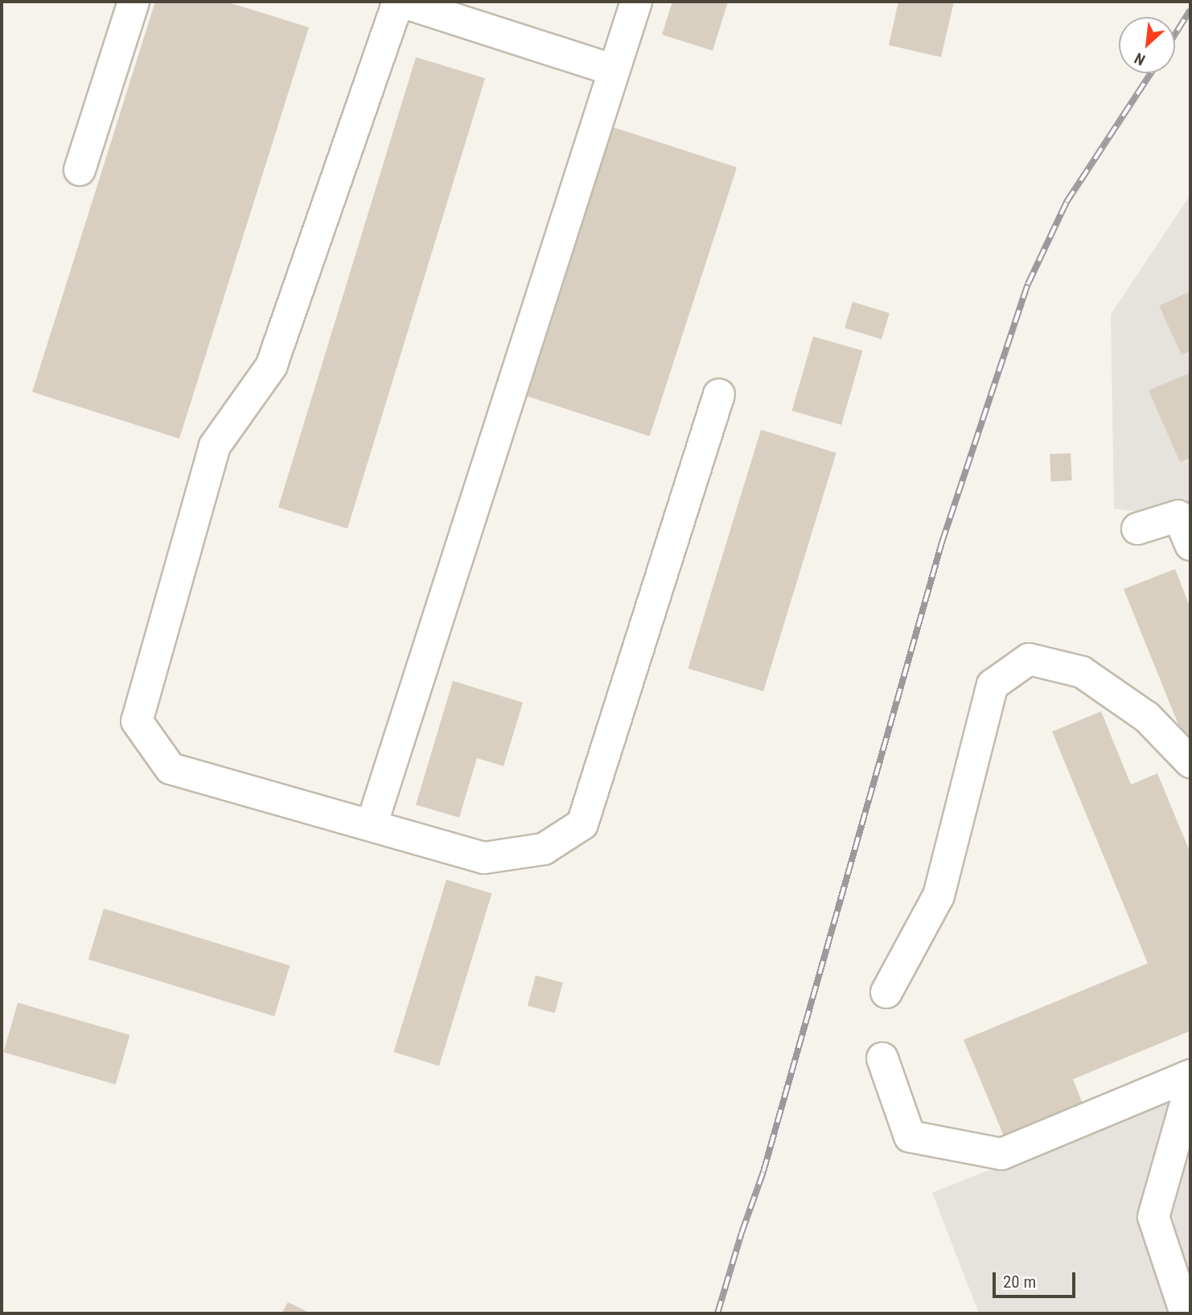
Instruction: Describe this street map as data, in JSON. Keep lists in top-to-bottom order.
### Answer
{
  "scale_bar": "20 m",
  "north": "bottom left"
}
